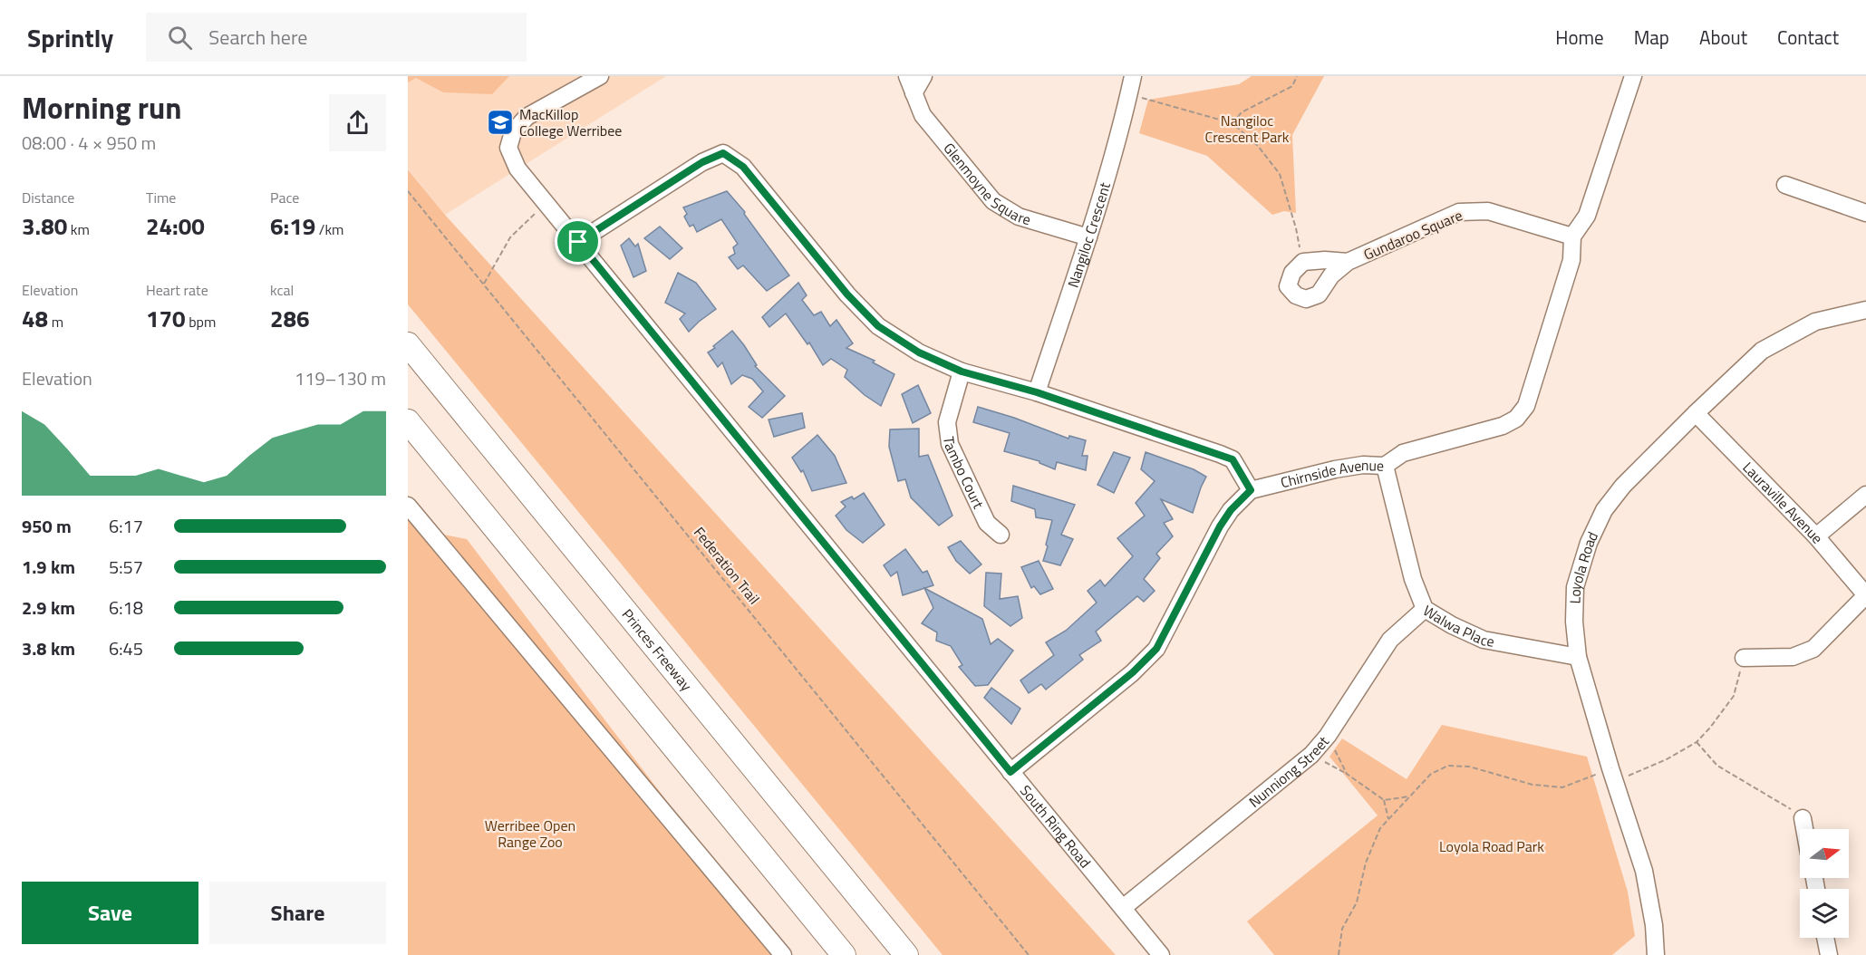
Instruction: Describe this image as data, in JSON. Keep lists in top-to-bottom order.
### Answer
{
  "streets": {
    "highway": ["Princes Freeway"],
    "street": [
      "Glenmoyne Square",
      "Gundaroo Square",
      "Nangiloc Crescent",
      "Tambo Court",
      "Chirnside Avenue",
      "Lauraville Avenue",
      "Loyola Road",
      "Walwa Place",
      "Nunniong Street",
      "South Ring Road"
    ],
    "path": ["Federation Trail"]
  },
  "crossings": [
    ["Glenmoyne Square", "Nangiloc Crescent"],
    ["Gundaroo Square", "Chirnside Avenue"],
    ["Chirnside Avenue", "Walwa Place"],
    ["Lauraville Avenue", "Loyola Road"],
    ["Loyola Road", "Walwa Place"],
    ["Walwa Place", "Nunniong Street"],
    ["Nunniong Street", "South Ring Road"]
  ],
  "parks": ["Nangiloc Crescent Park", "Werribee Open Range Zoo", "Loyola Road Park"],
  "places": {
    "school or university": ["MacKillop College Werribee"]
  },
  "north": "right",
  "page": {
    "header": "Sprintly",
    "search": "Search here",
    "nav": [
      "Home",
      "Map",
      "About",
      "Contact"
    ],
    "heading": ["Morning run", "08:00 · 4 × 950 m"],
    "stats": [
      ["Distance", "3.80 km"],
      ["Time", "24:00"],
      ["Pace", "6:19 /km"],
      ["Elevation", "48 m"],
      ["Heart rate", "170 bpm"],
      ["kcal", "286"]
    ],
    "chart": ["Elevation", "119–130 m"],
    "list": [
      {
        "name": "950 m",
        "note": "6:17"
      },
      {
        "name": "1.9 km",
        "note": "5:57"
      },
      {
        "name": "2.9 km",
        "note": "6:18"
      },
      {
        "name": "3.8 km",
        "note": "6:45"
      }
    ],
    "buttons": ["Save", "Share"]
  }
}
